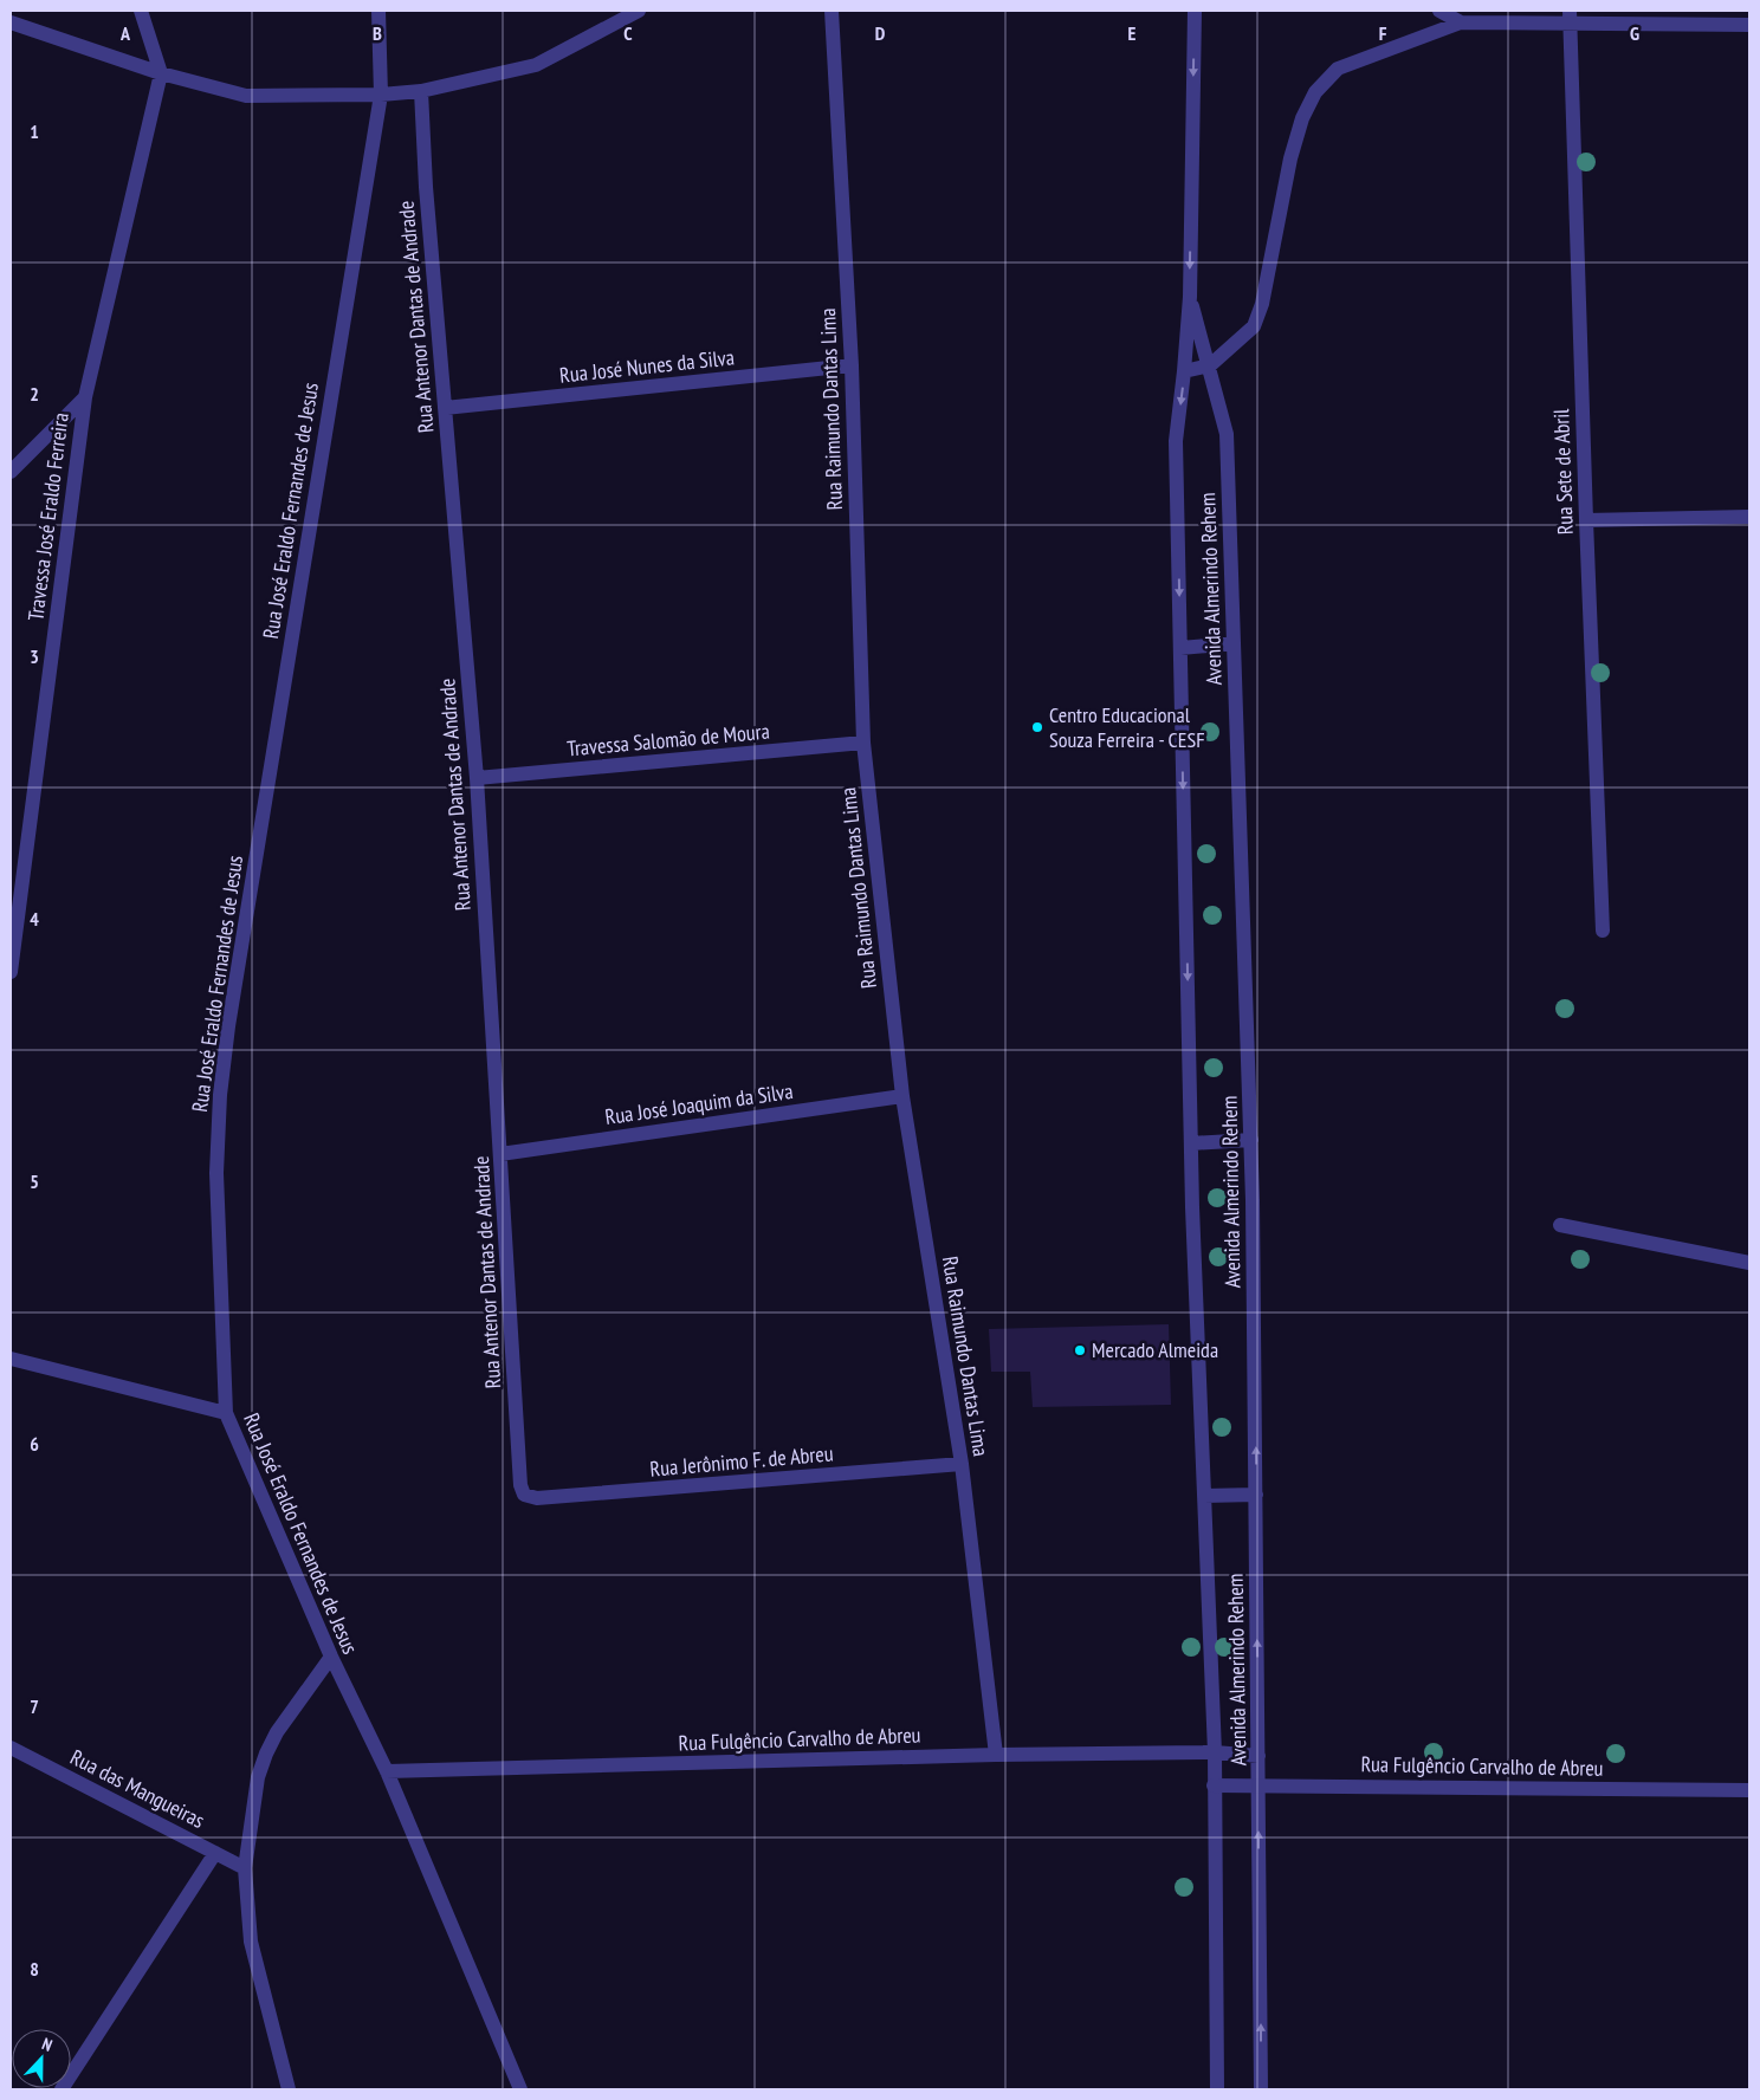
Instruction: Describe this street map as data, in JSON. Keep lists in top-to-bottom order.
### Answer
{
  "streets": {
    "street": [
      "Rua Antenor Dantas de Andrade",
      "Rua José Nunes da Silva",
      "Rua Raimundo Dantas Lima",
      "Rua Sete de Abril",
      "Rua José Eraldo Fernandes de Jesus",
      "Travessa José Eraldo Ferreira",
      "Avenida Almerindo Rehem",
      "Travessa Salomão de Moura",
      "Rua José Joaquim da Silva",
      "Rua Jerônimo F. de Abreu",
      "Rua Fulgêncio Carvalho de Abreu",
      "Rua das Mangueiras"
    ]
  },
  "crossings": [
    ["Rua Antenor Dantas de Andrade", "Rua José Nunes da Silva"],
    ["Rua Antenor Dantas de Andrade", "Travessa Salomão de Moura"],
    ["Rua Antenor Dantas de Andrade", "Rua José Joaquim da Silva"],
    ["Rua Antenor Dantas de Andrade", "Rua Jerônimo F. de Abreu"],
    ["Rua José Nunes da Silva", "Rua Raimundo Dantas Lima"],
    ["Rua Raimundo Dantas Lima", "Travessa Salomão de Moura"],
    ["Rua Raimundo Dantas Lima", "Rua José Joaquim da Silva"],
    ["Rua Raimundo Dantas Lima", "Rua Jerônimo F. de Abreu"],
    ["Rua Raimundo Dantas Lima", "Rua Fulgêncio Carvalho de Abreu"],
    ["Rua José Eraldo Fernandes de Jesus", "Rua Fulgêncio Carvalho de Abreu"],
    ["Avenida Almerindo Rehem", "Rua Fulgêncio Carvalho de Abreu"]
  ],
  "places": ["Centro Educacional Souza Ferreira - CESF", "Mercado Almeida"],
  "north": "top",
  "grid": {
    "columns": [
      "A",
      "B",
      "C",
      "D",
      "E",
      "F",
      "G"
    ],
    "rows": [
      "1",
      "2",
      "3",
      "4",
      "5",
      "6",
      "7",
      "8"
    ]
  }
}
